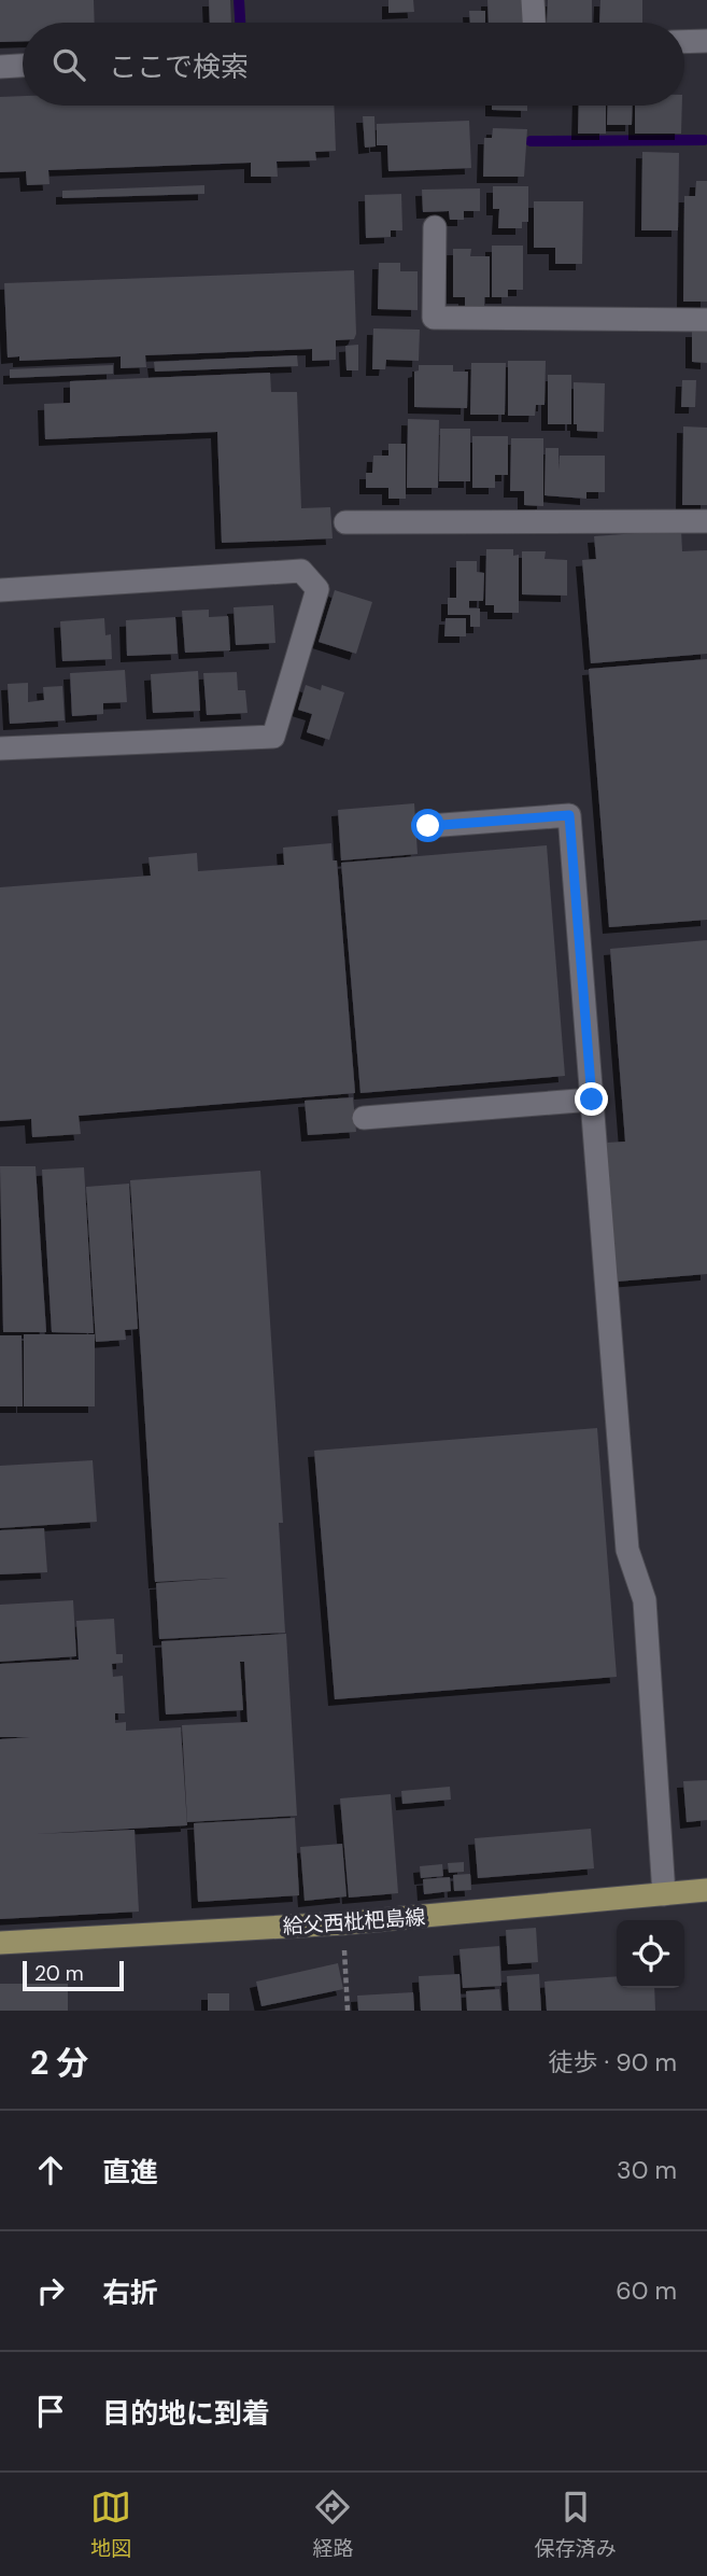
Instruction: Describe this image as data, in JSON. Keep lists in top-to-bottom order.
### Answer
{
  "streets": {
    "main road": ["給父西枇杷島線"]
  },
  "scale_bar": "20 m",
  "page": {
    "search": "ここで検索",
    "scale": "20 m",
    "heading": ["2 分", "徒歩 · 90 m"],
    "list": [
      ["直進", "30 m"],
      ["右折", "60 m"],
      "目的地に到着"
    ],
    "nav": ["地図", "経路", "保存済み"]
  }
}
